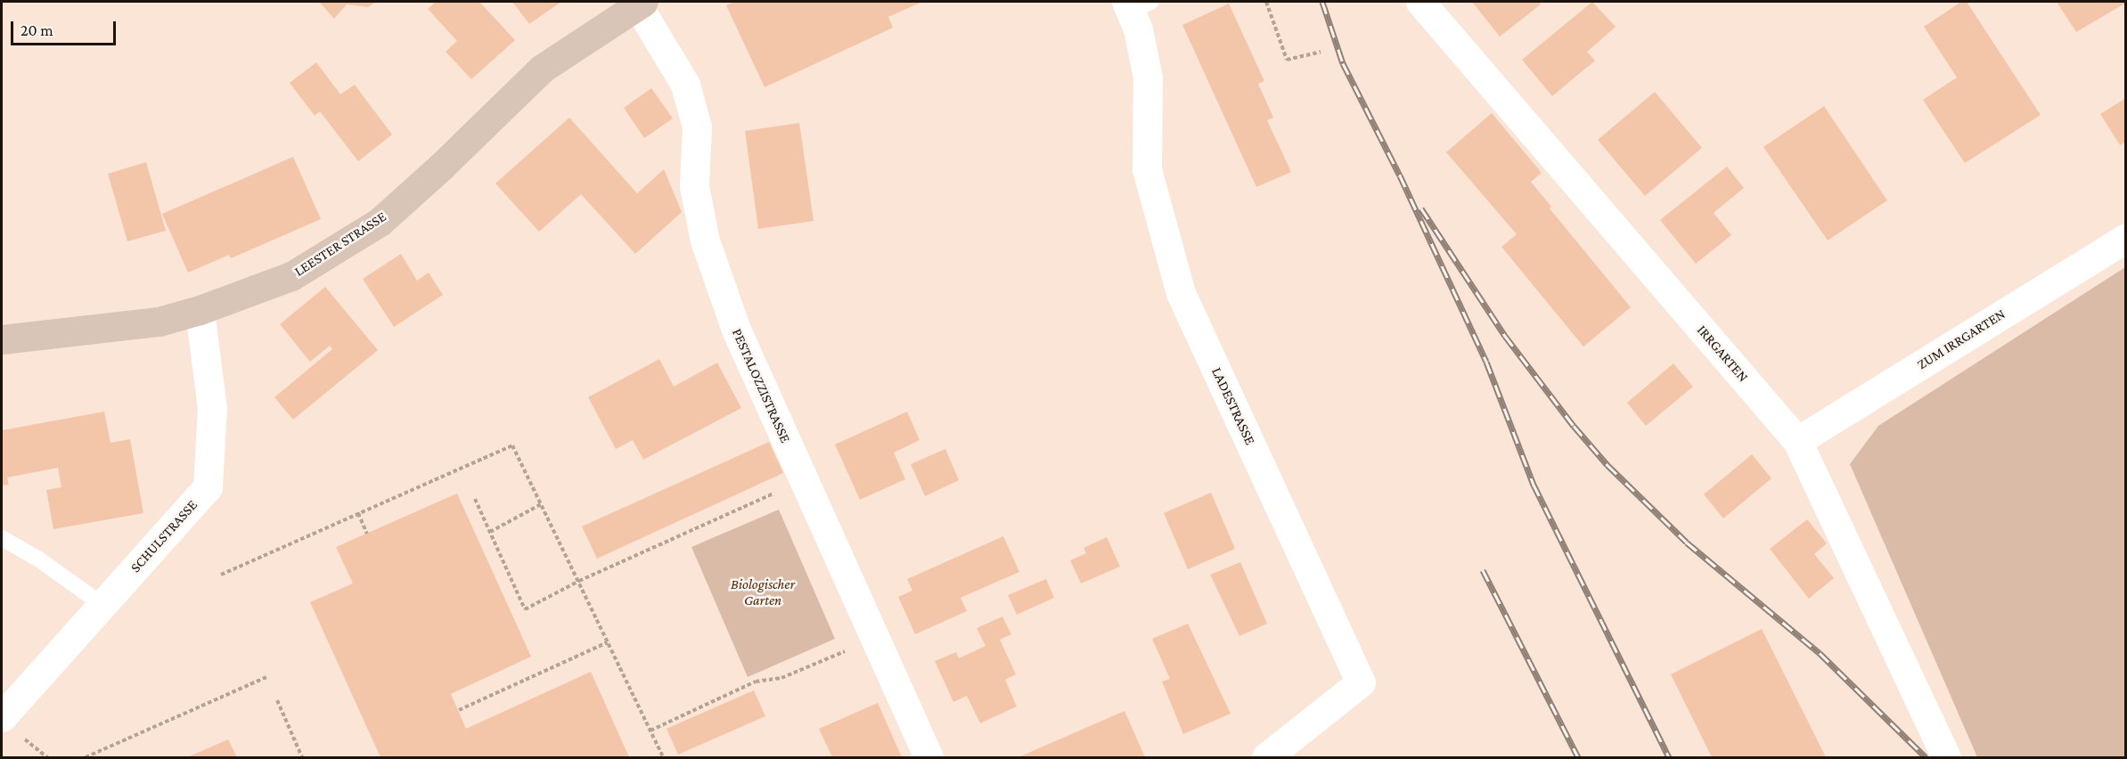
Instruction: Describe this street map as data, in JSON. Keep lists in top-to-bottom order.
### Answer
{
  "streets": {
    "street": [
      "LEESTER STRASSE",
      "ZUM IRRGARTEN",
      "IRRGARTEN",
      "PESTALOZZISTRASSE",
      "LADESTRASSE",
      "SCHULSTRASSE"
    ]
  },
  "crossings": [
    ["LEESTER STRASSE", "PESTALOZZISTRASSE"],
    ["LEESTER STRASSE", "SCHULSTRASSE"],
    ["ZUM IRRGARTEN", "IRRGARTEN"]
  ],
  "parks": ["Biologischer Garten"],
  "scale_bar": "20 m"
}
